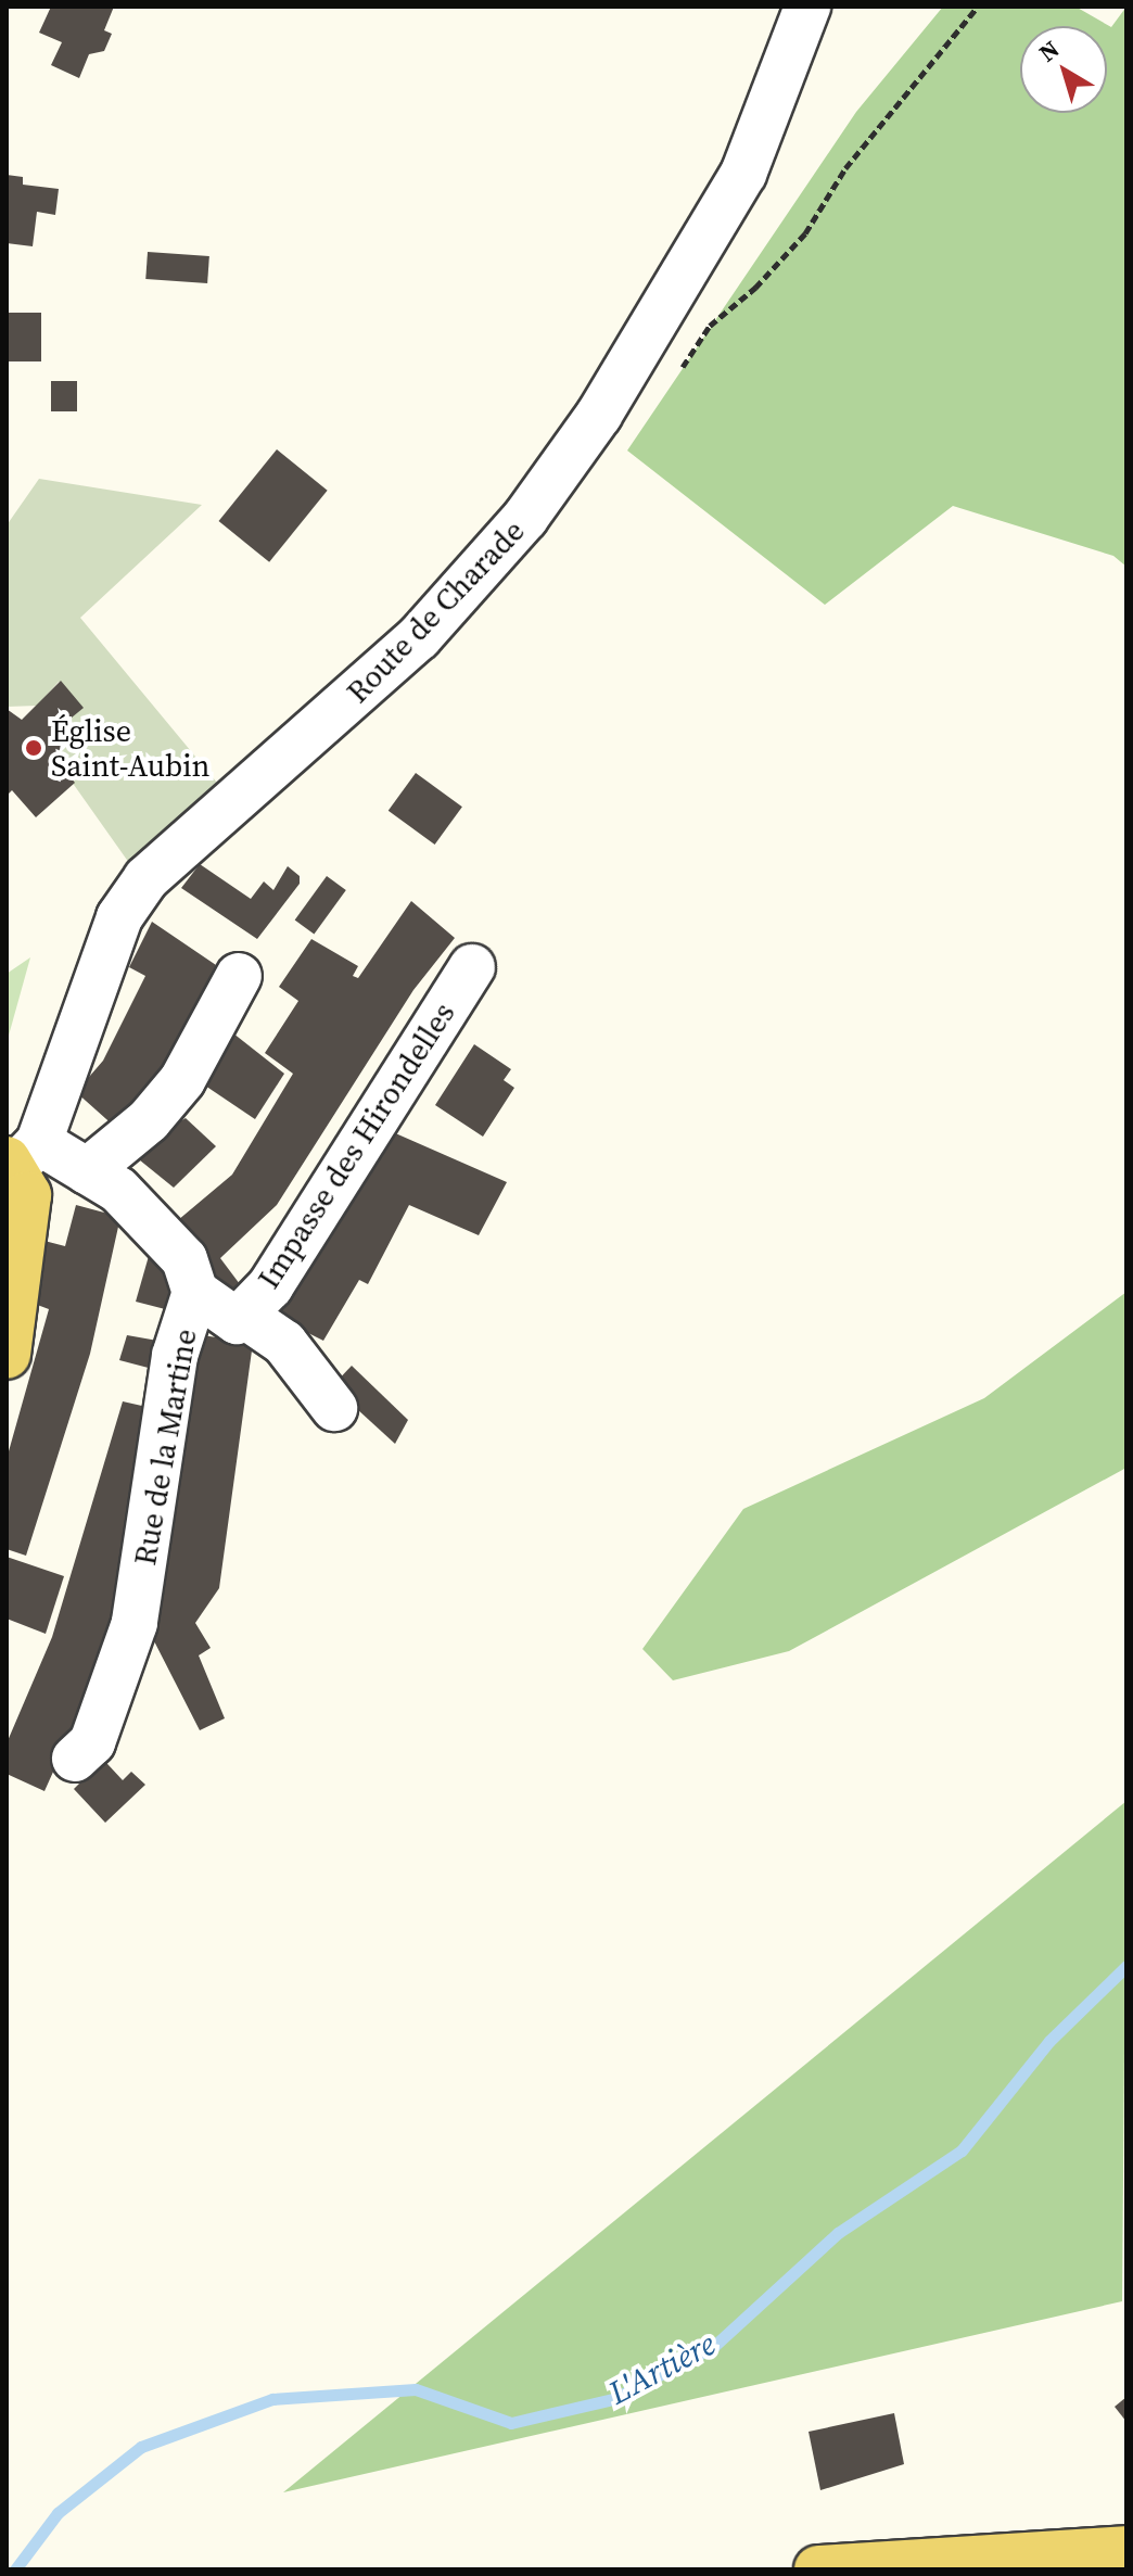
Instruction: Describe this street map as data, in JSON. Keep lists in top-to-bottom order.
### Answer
{
  "streets": {
    "street": ["Route de Charade", "Impasse des Hirondelles", "Rue de la Martine"]
  },
  "crossings": [
    ["Route de Charade", "Rue de la Martine"],
    ["Impasse des Hirondelles", "Rue de la Martine"]
  ],
  "water": ["L'Artière"],
  "places": ["Église Saint-Aubin"],
  "north": "top left"
}
